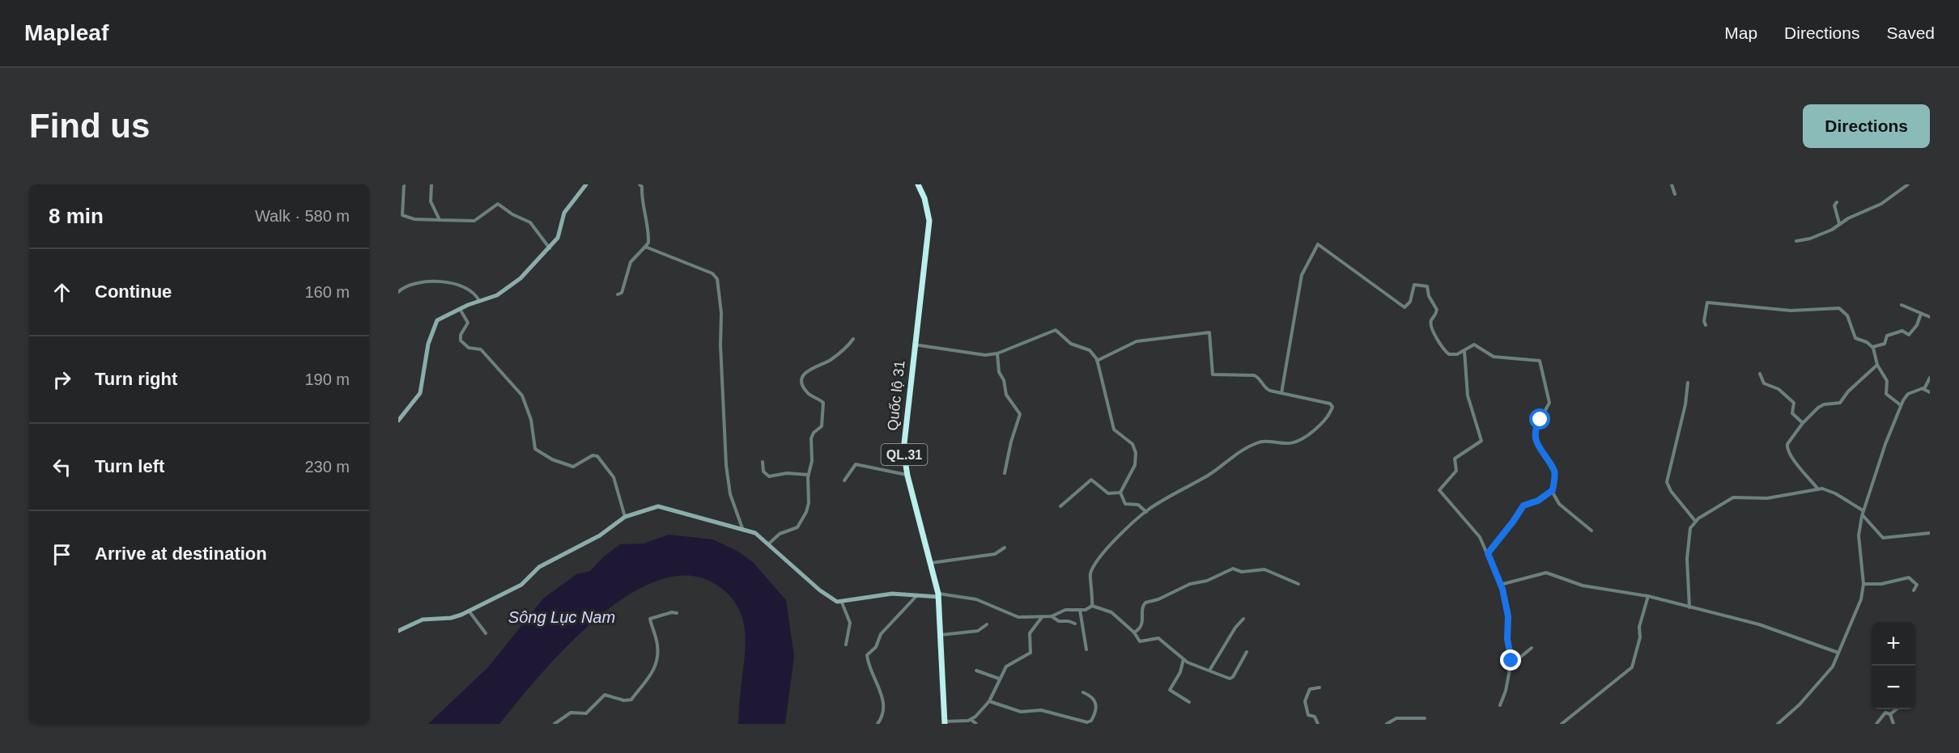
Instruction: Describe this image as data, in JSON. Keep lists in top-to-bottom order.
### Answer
{
  "streets": {
    "highway": ["Quốc lộ 31", "QL.31"]
  },
  "water": ["Sông Lục Nam"],
  "page": {
    "header": "Mapleaf",
    "nav": ["Map", "Directions", "Saved"],
    "buttons": "Directions",
    "title": "Find us",
    "heading": ["8 min", "Walk · 580 m"],
    "list": [
      ["Continue", "160 m"],
      ["Turn right", "190 m"],
      ["Turn left", "230 m"],
      "Arrive at destination"
    ],
    "map_buttons": ["+", "−"]
  }
}
